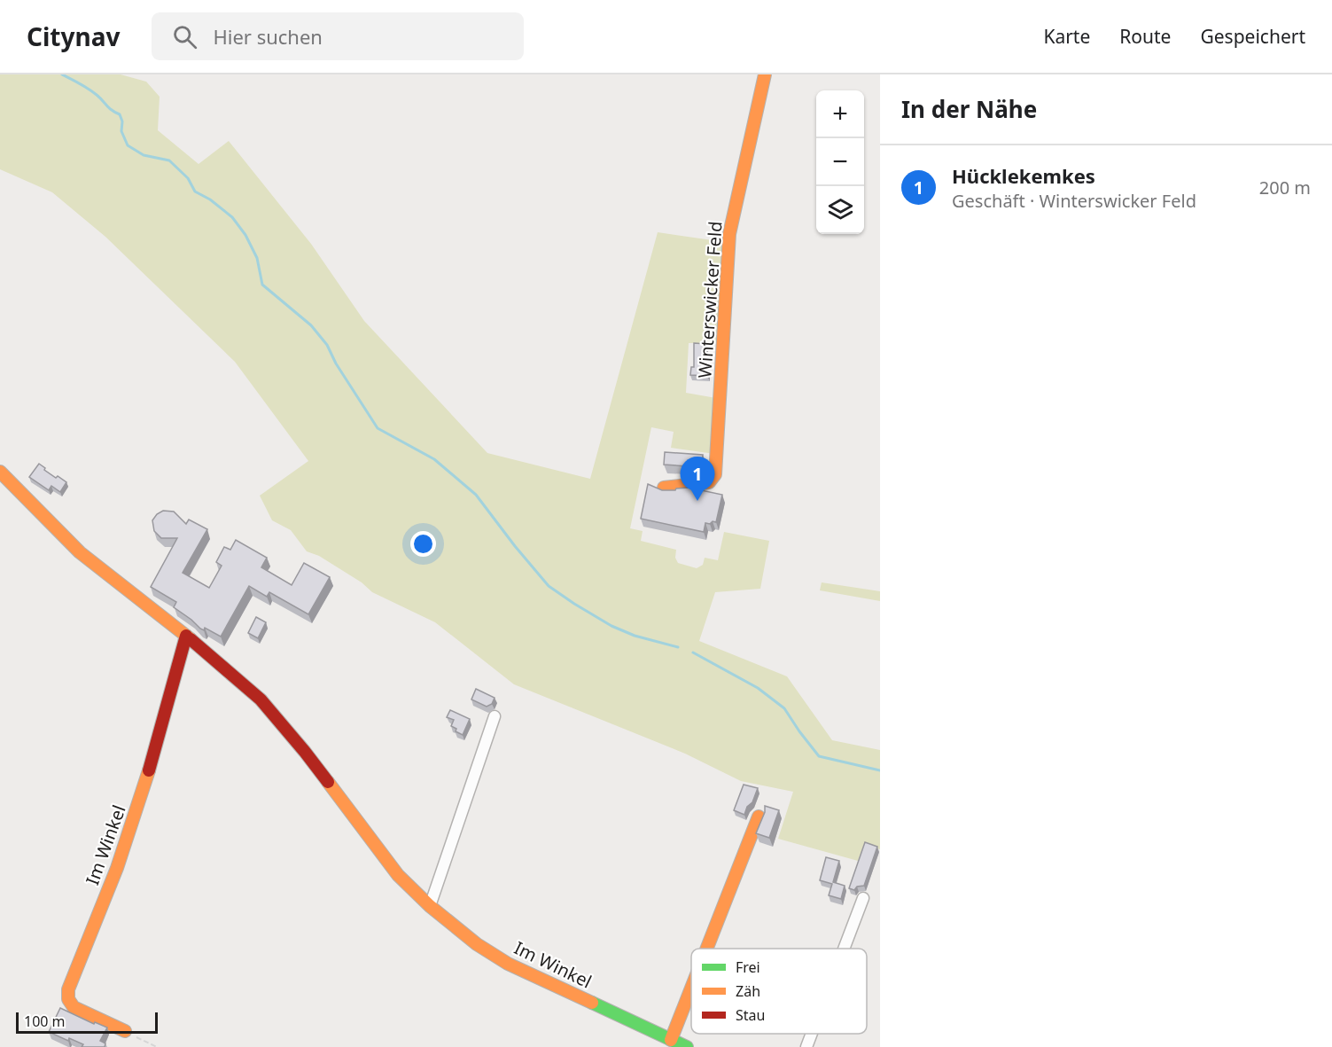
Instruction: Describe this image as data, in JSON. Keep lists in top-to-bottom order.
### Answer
{
  "streets": {
    "street": ["Winterswicker Feld", "Im Winkel"]
  },
  "legend": ["Frei", "Zäh", "Stau"],
  "scale_bar": "100 m",
  "page": {
    "header": "Citynav",
    "search": "Hier suchen",
    "nav": ["Karte", "Route", "Gespeichert"],
    "heading": "In der Nähe",
    "map_buttons": ["+", "−"],
    "list": [
      {
        "mark": "1",
        "name": "Hücklekemkes",
        "note": "Geschäft · Winterswicker Feld",
        "value": "200 m"
      }
    ],
    "pins": "1",
    "scale": "100 m"
  }
}
